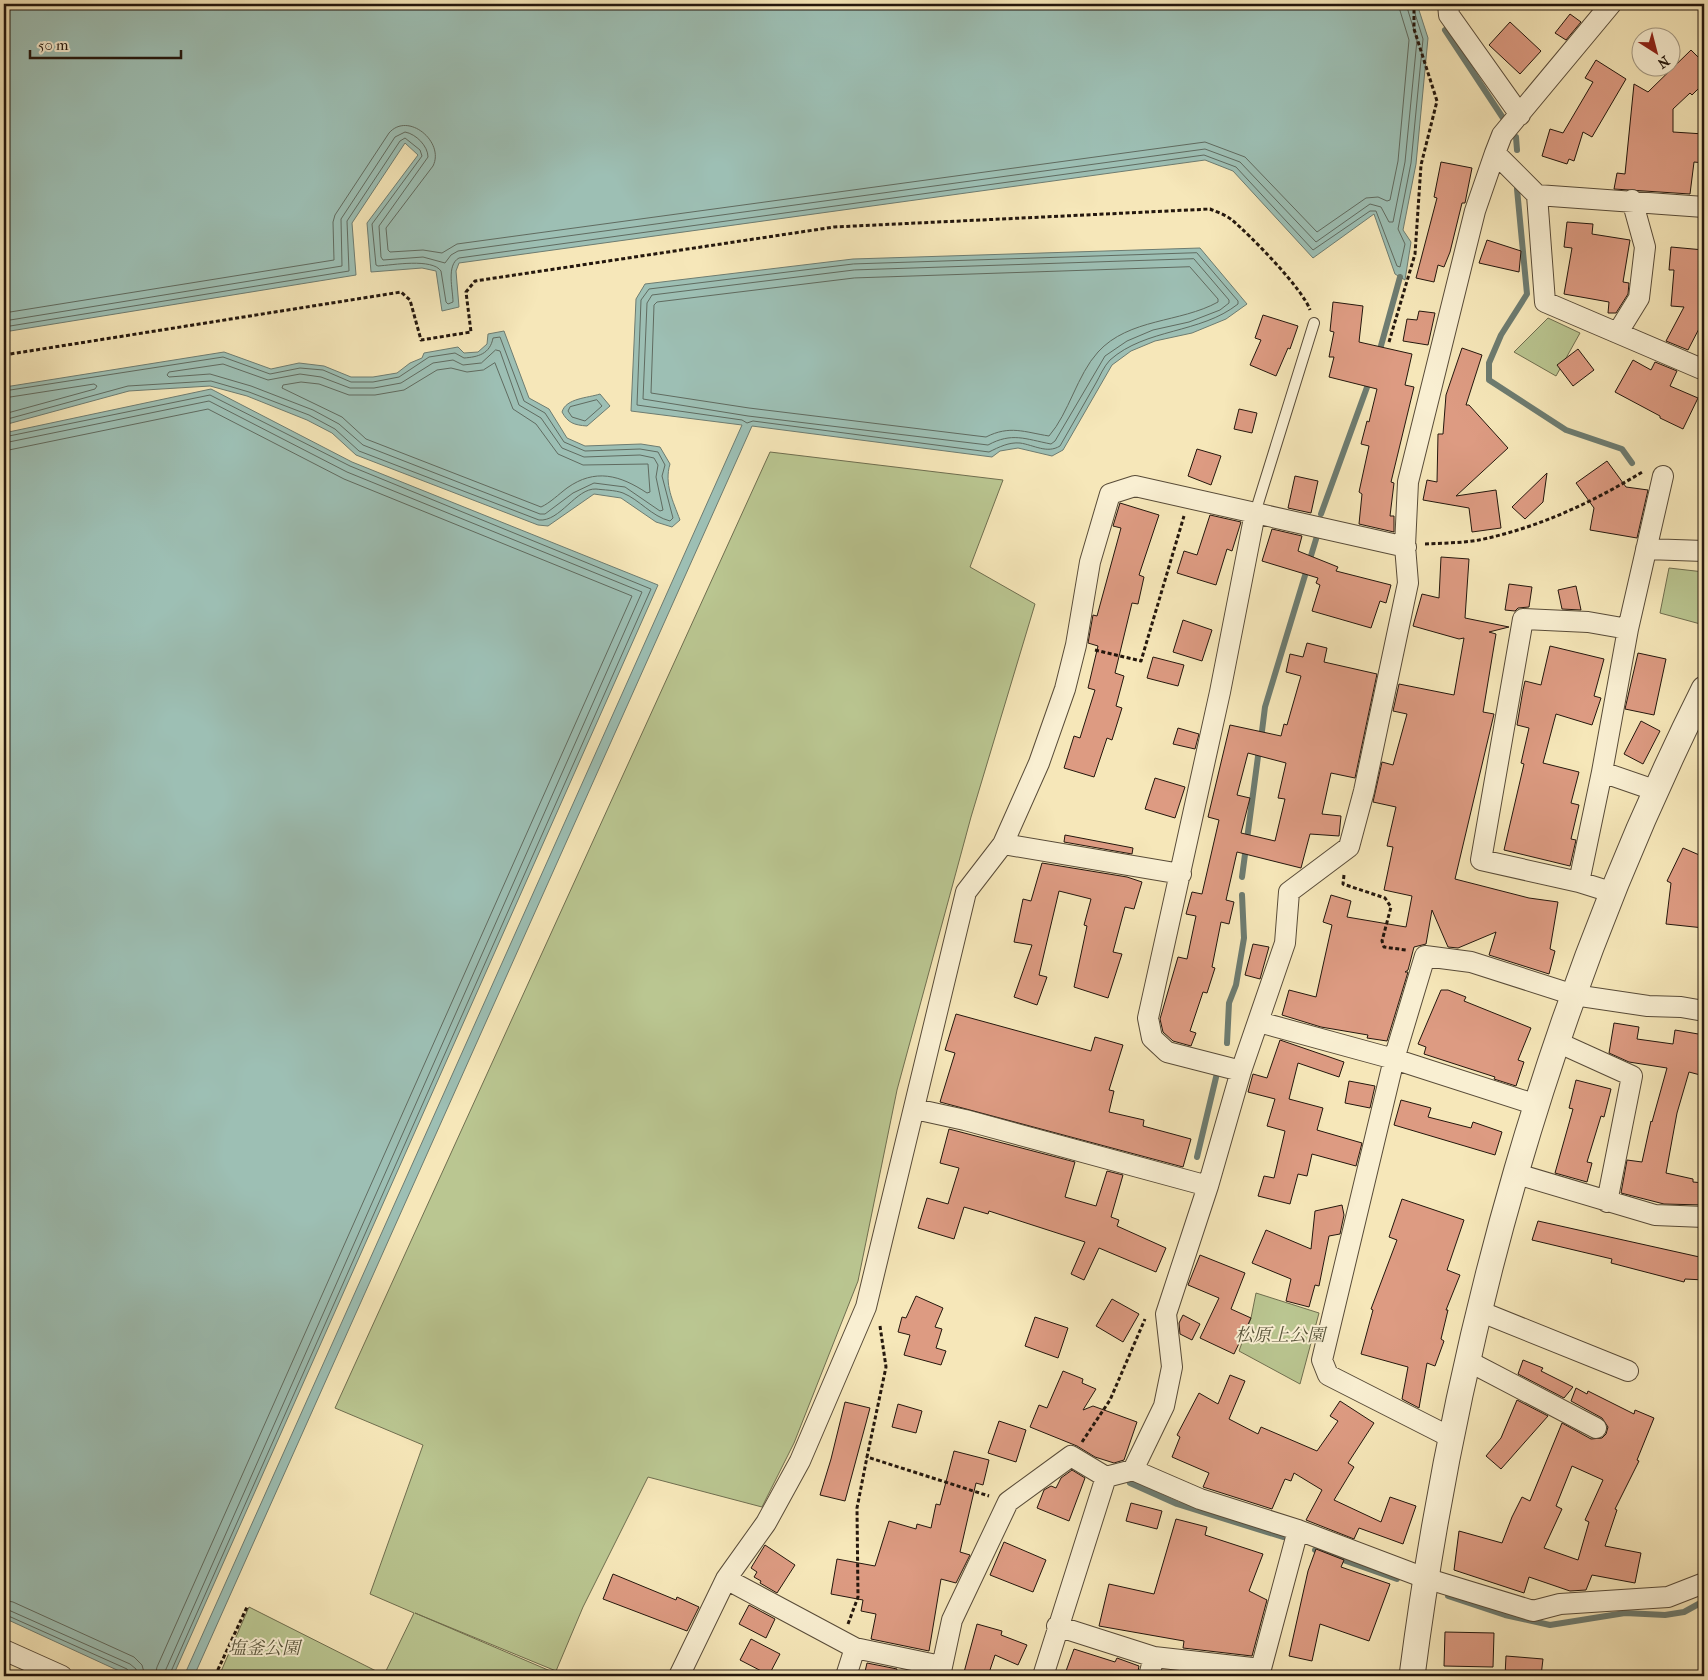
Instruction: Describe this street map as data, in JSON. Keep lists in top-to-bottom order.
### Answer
{
  "parks": ["松原上公園", "塩釜公園"],
  "scale_bar": "50 m",
  "north": "bottom right"
}
